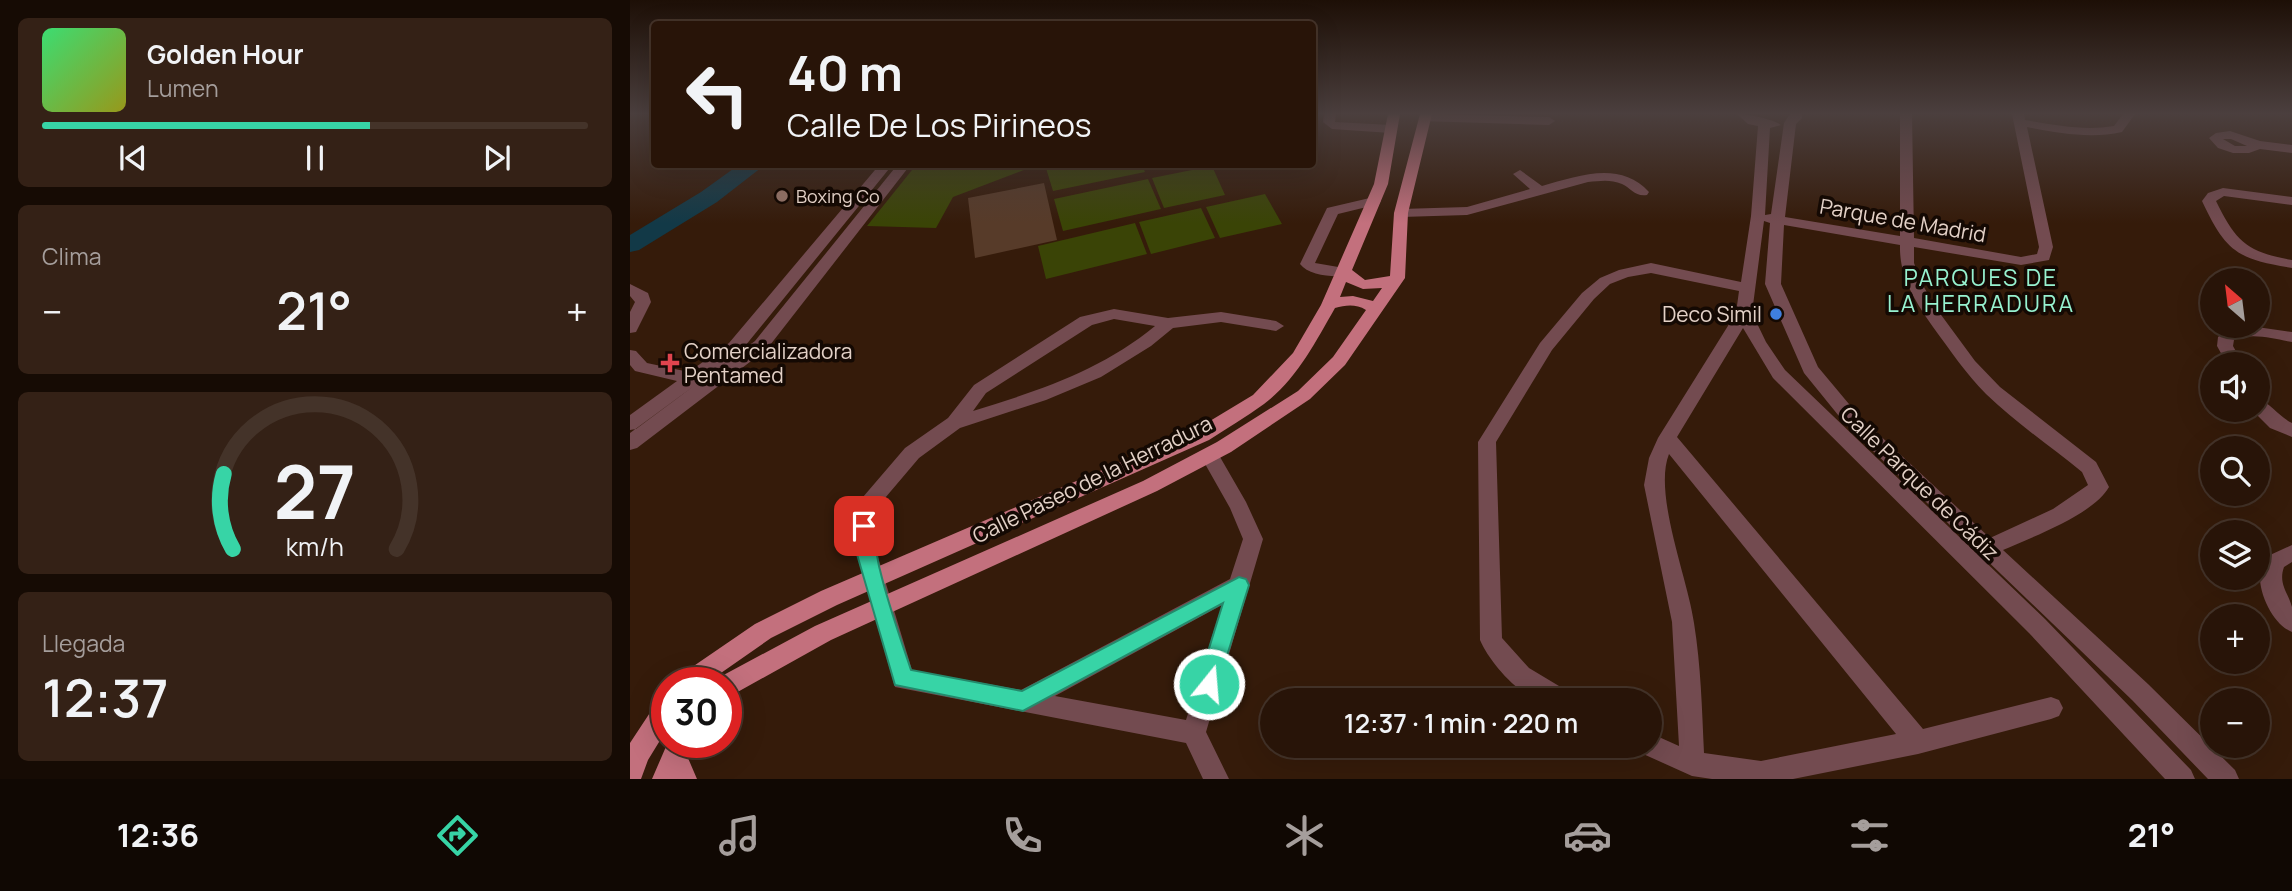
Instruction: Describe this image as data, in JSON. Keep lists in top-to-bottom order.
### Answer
{
  "streets": {
    "main road": ["Calle Paseo de la Herradura"],
    "street": ["Parque de Madrid", "Calle Parque de Cádiz"]
  },
  "crossings": [
    ["Parque de Madrid", "Calle Parque de Cádiz"]
  ],
  "districts": ["PARQUES DE LA HERRADURA"],
  "places": {
    "other": ["Boxing Co", "Deco Simil"],
    "health": ["Comercializadora Pentamed"]
  },
  "north": "top left",
  "page": {
    "turn": ["40 m", "Calle De Los Pirineos"],
    "song": ["Golden Hour", "Lumen"],
    "tile": [
      "Clima",
      ["Llegada", "12:37"]
    ],
    "map_buttons": ["+", "−"],
    "heat": ["−", "21°", "+"],
    "limit": "30",
    "trip": "12:37 · 1 min · 220 m",
    "tabs": ["12:36", "21°"],
    "gauge": ["27", "km/h"]
  }
}
